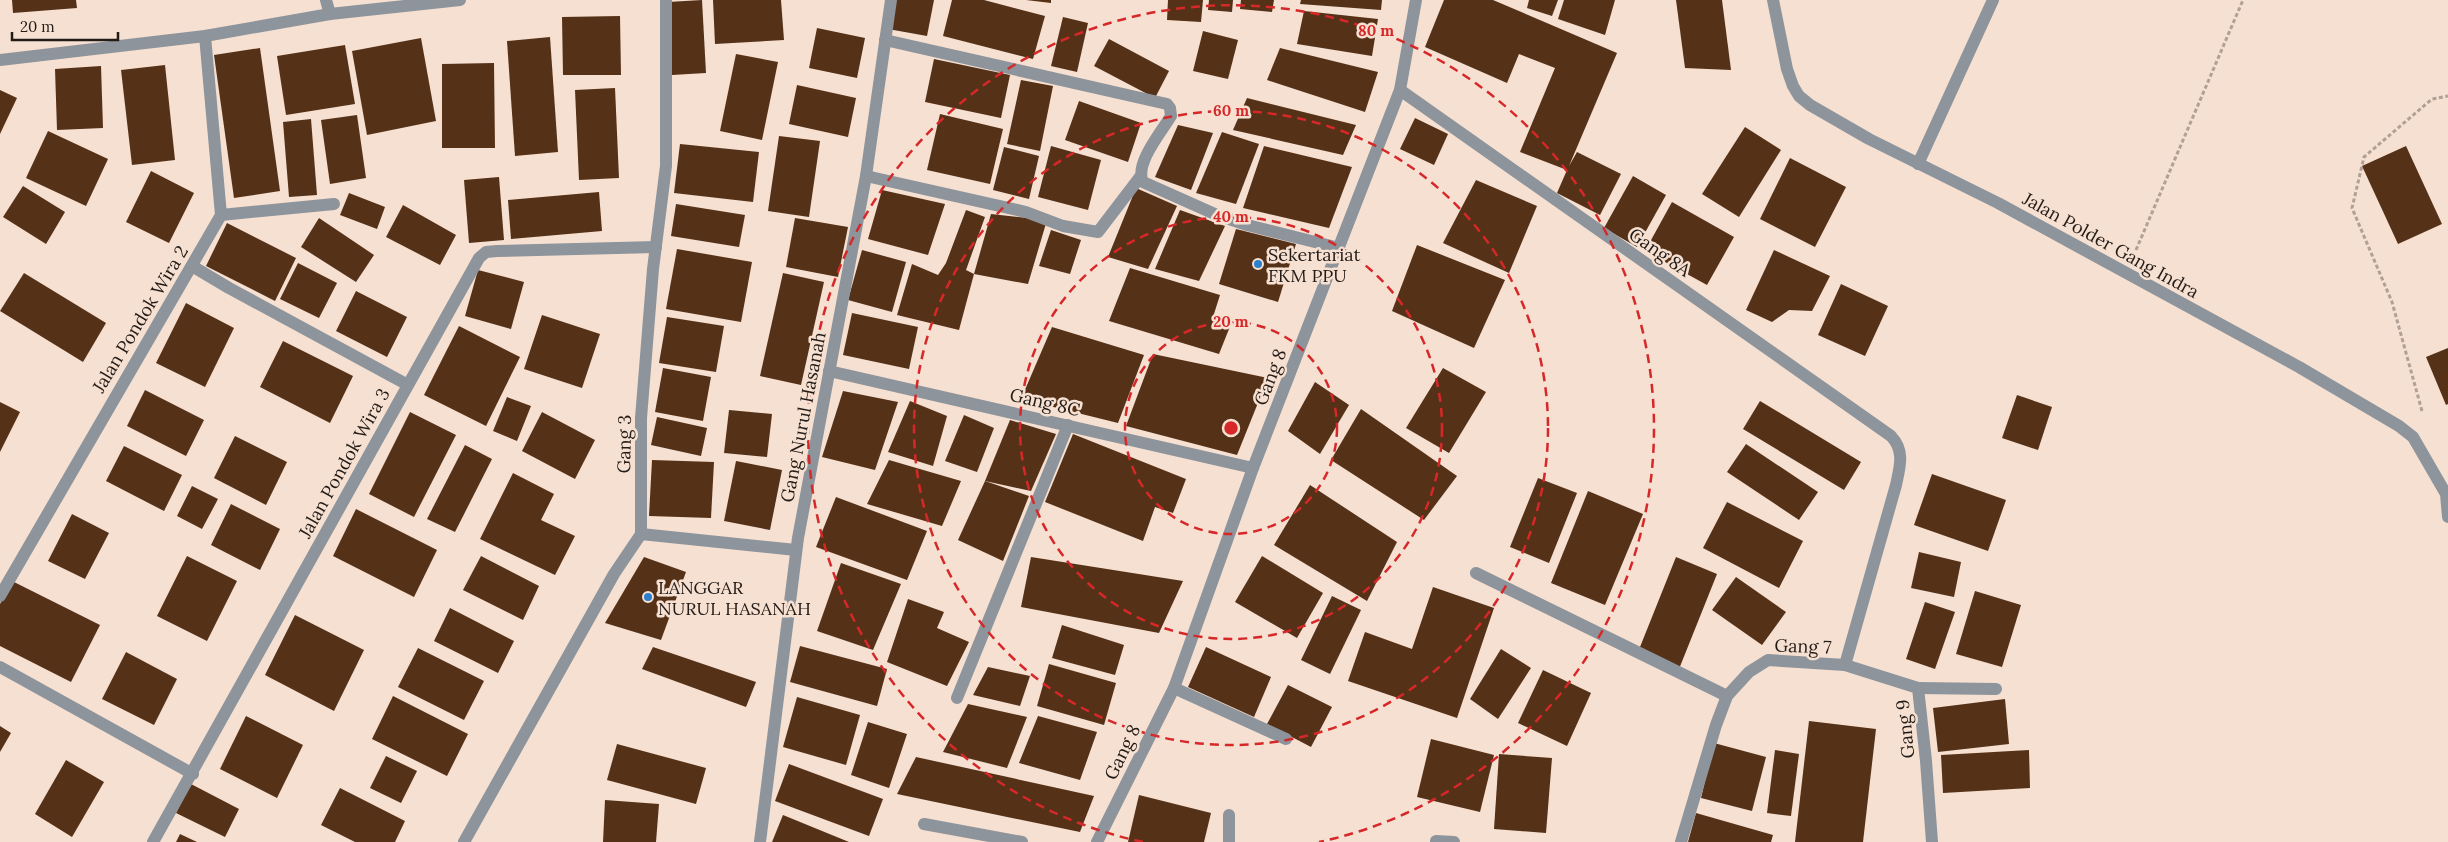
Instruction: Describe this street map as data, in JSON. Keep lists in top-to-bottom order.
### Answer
{
  "streets": {
    "street": [
      "Jalan Polder Gang Indra",
      "Gang 8A",
      "Jalan Pondok Wira 2",
      "Gang 8",
      "Gang 8C",
      "Gang Nurul Hasanah",
      "Gang 3",
      "Jalan Pondok Wira 3",
      "Gang 7",
      "Gang 9"
    ]
  },
  "crossings": [
    ["Gang 8A", "Gang 8"],
    ["Gang 8A", "Gang 7"],
    ["Gang 8", "Gang 8C"],
    ["Gang 8C", "Gang Nurul Hasanah"],
    ["Gang 3", "Jalan Pondok Wira 3"],
    ["Gang 7", "Gang 9"]
  ],
  "places": ["Sekertariat FKM PPU", "LANGGAR NURUL HASANAH"],
  "scale_bar": "20 m",
  "rings": [
    "80 m",
    "60 m",
    "40 m",
    "20 m"
  ]
}
